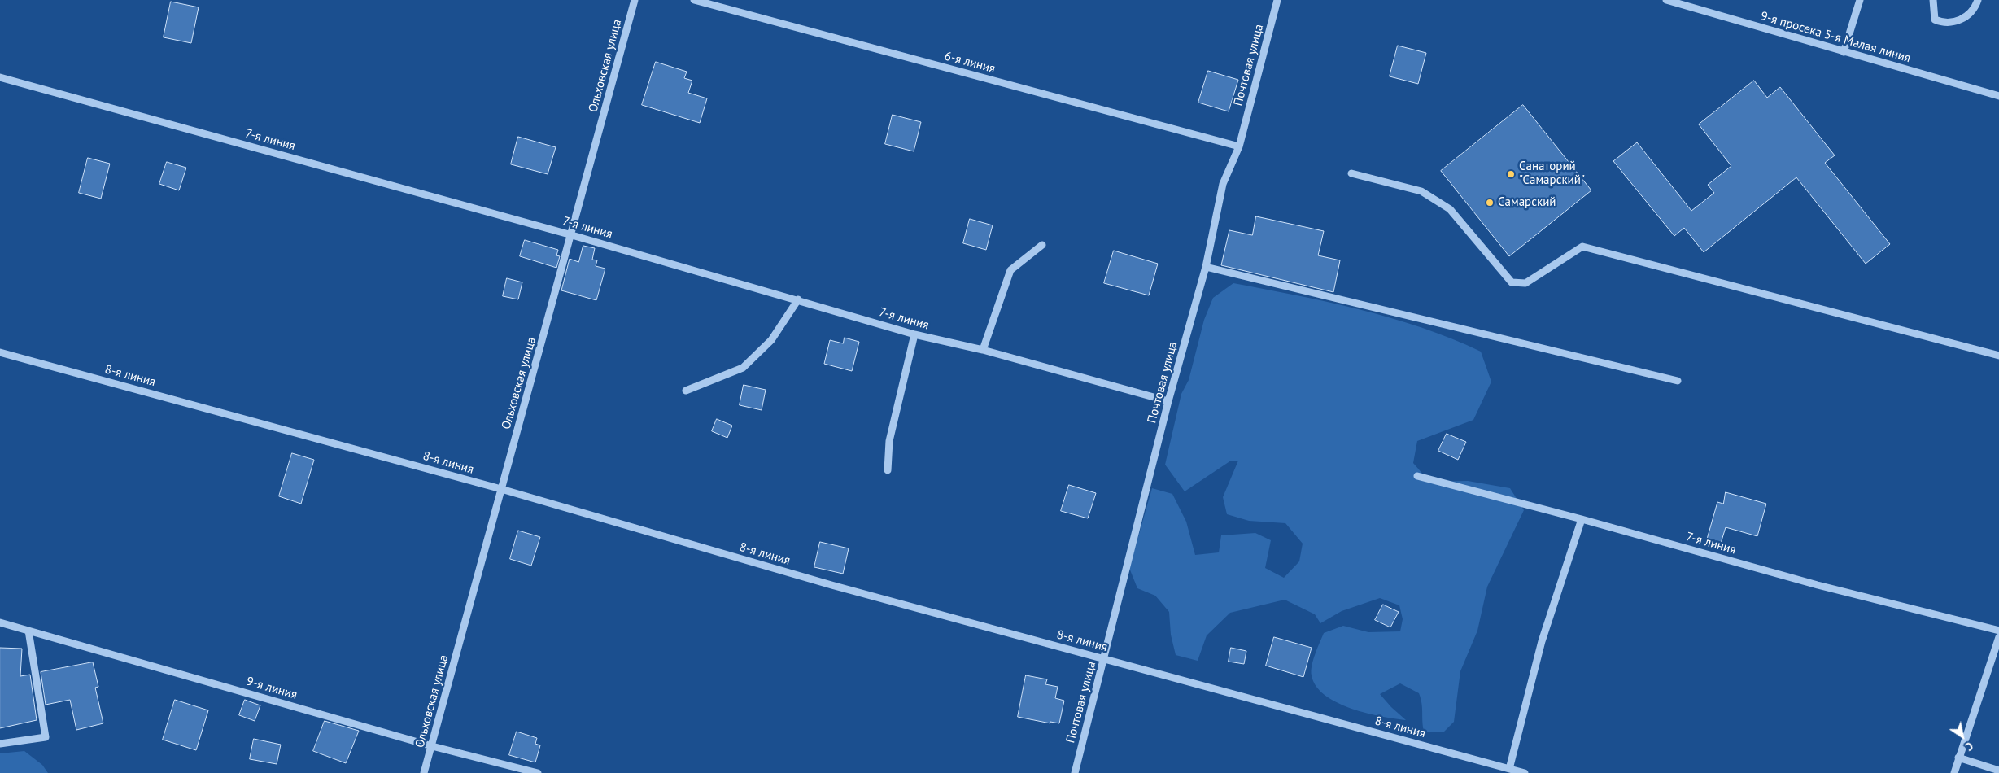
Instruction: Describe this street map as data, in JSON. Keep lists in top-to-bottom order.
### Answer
{
  "streets": {
    "street": [
      "9-я просека 5-я Малая линия",
      "6-я линия",
      "Почтовая улица",
      "Ольховская улица",
      "7-я линия",
      "8-я линия",
      "9-я линия"
    ]
  },
  "crossings": [
    ["6-я линия", "Почтовая улица"],
    ["Почтовая улица", "7-я линия"],
    ["Почтовая улица", "8-я линия"],
    ["Ольховская улица", "7-я линия"],
    ["Ольховская улица", "8-я линия"],
    ["Ольховская улица", "9-я линия"]
  ],
  "places": ["Санаторий \"Самарский\"", "Самарский"],
  "north": "bottom right"
}
